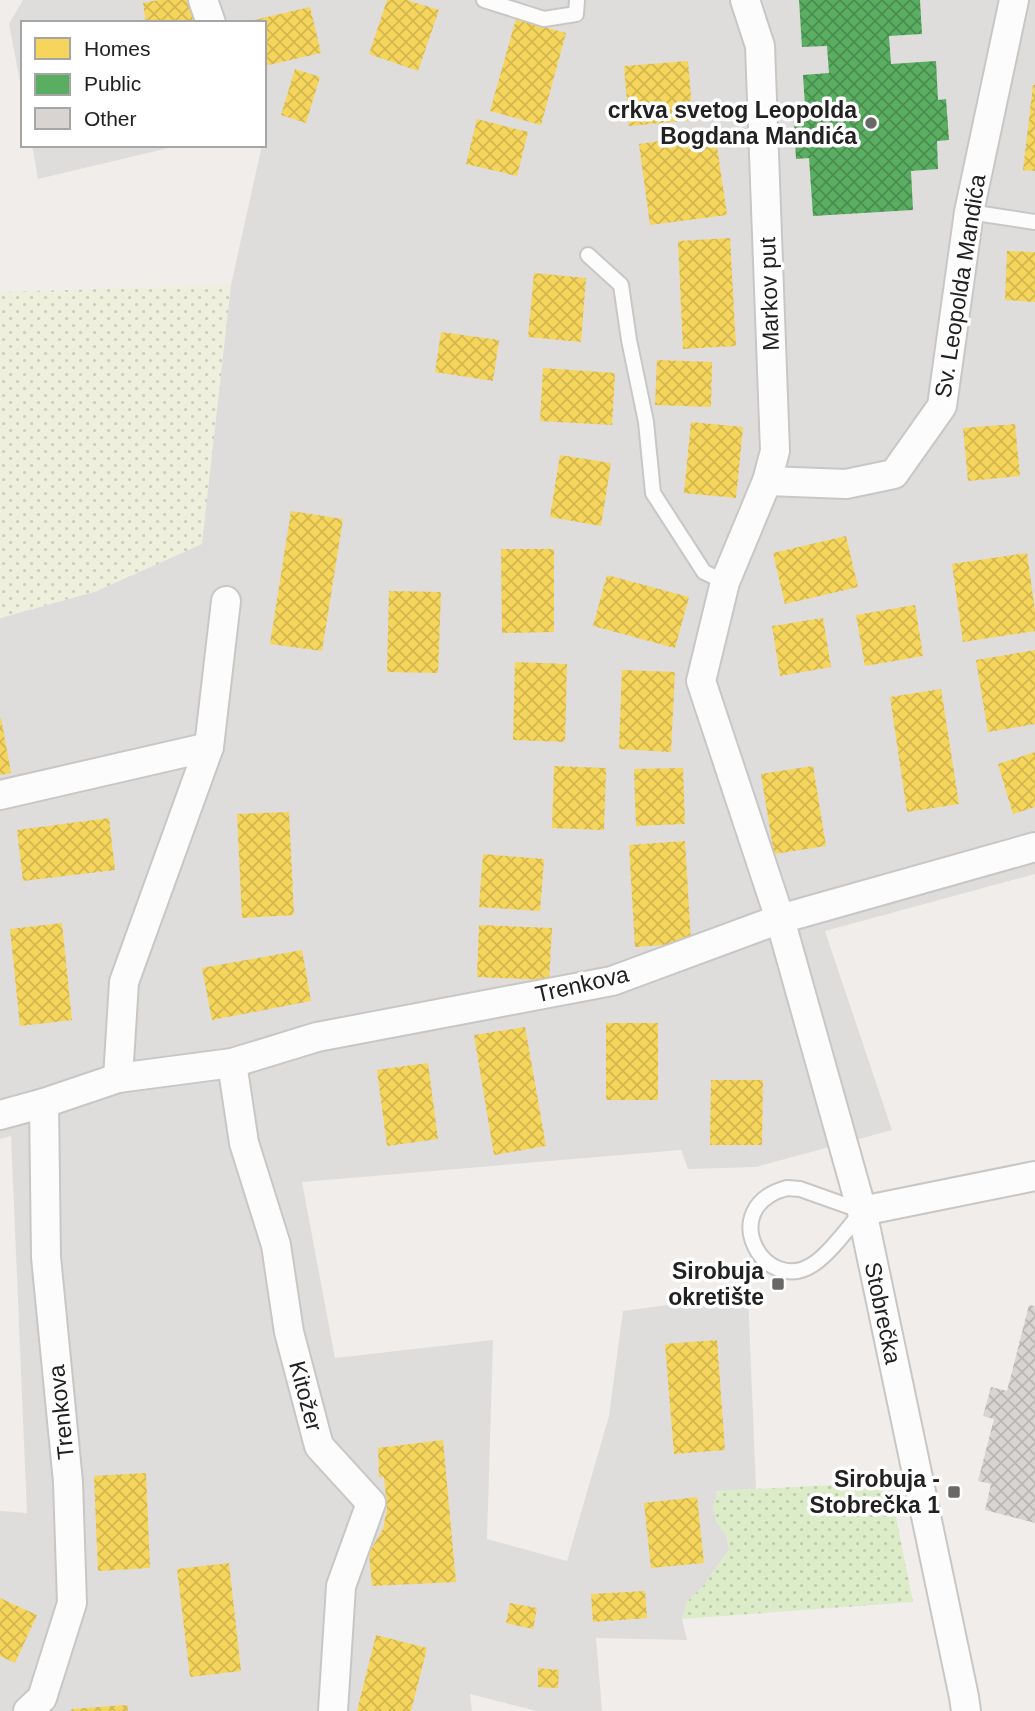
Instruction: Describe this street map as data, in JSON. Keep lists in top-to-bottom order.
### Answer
{
  "streets": {
    "street": [
      "Sv. Leopolda Mandića",
      "Markov put",
      "Trenkova",
      "Stobrečka",
      "Kitožer"
    ]
  },
  "crossings": [
    ["Sv. Leopolda Mandića", "Markov put"],
    ["Markov put", "Trenkova"],
    ["Markov put", "Stobrečka"],
    ["Trenkova", "Stobrečka"],
    ["Trenkova", "Kitožer"]
  ],
  "places": {
    "other": ["crkva svetog Leopolda Bogdana Mandića"],
    "transit": ["Sirobuja okretište", "Sirobuja - Stobrečka 1"]
  },
  "legend": ["Homes", "Public", "Other"]
}
